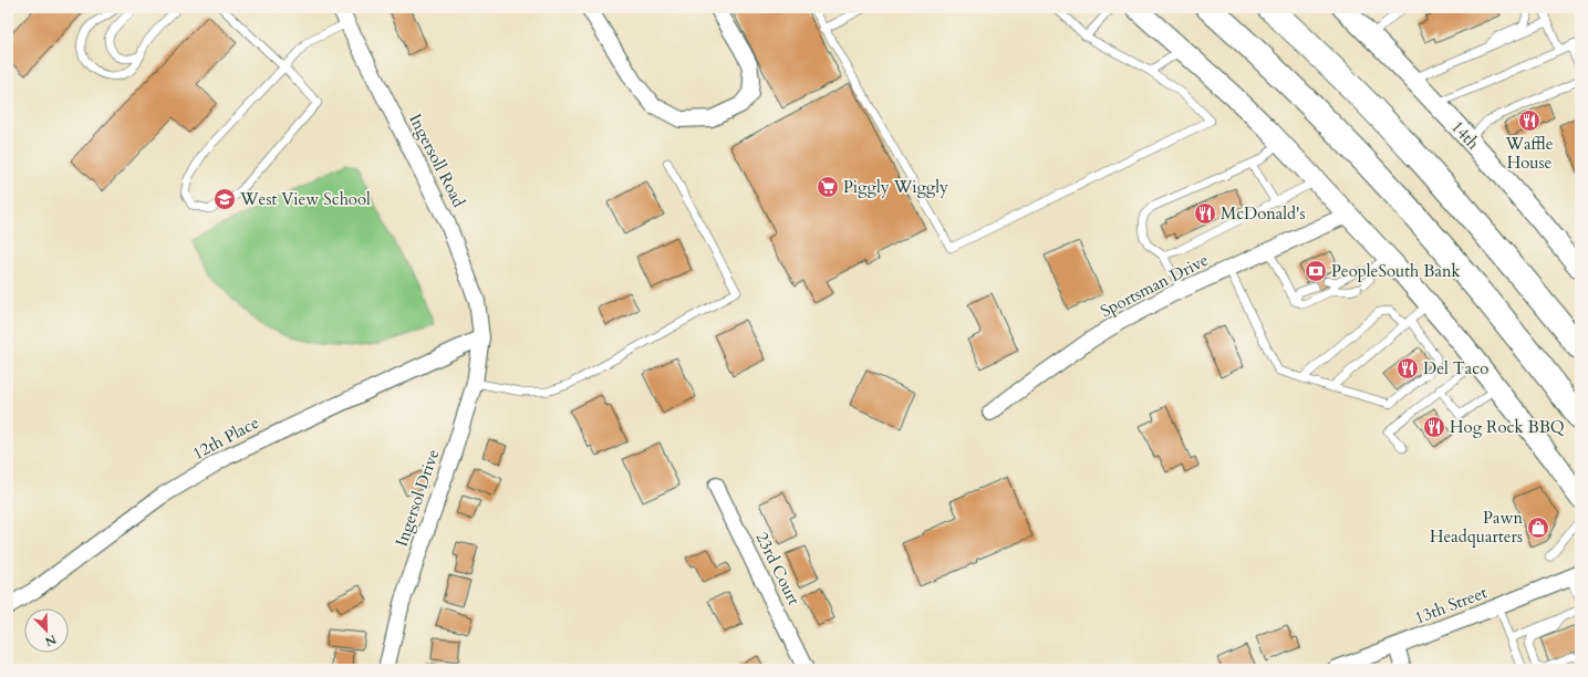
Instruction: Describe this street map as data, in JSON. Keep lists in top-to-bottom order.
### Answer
{
  "streets": {
    "street": [
      "14th",
      "Ingersoll Road",
      "Sportsman Drive",
      "12th Place",
      "Ingersol Drive",
      "23rd Court",
      "13th Street"
    ]
  },
  "crossings": [
    ["Ingersoll Road", "12th Place"],
    ["Ingersoll Road", "Ingersol Drive"],
    ["12th Place", "Ingersol Drive"]
  ],
  "places": {
    "restaurant": [
      "Waffle House",
      "McDonald's",
      "Del Taco",
      "Hog Rock BBQ"
    ],
    "supermarket": ["Piggly Wiggly"],
    "school or university": ["West View School"],
    "bank": ["PeopleSouth Bank"],
    "shop": ["Pawn Headquarters"]
  },
  "north": "bottom right"
}
